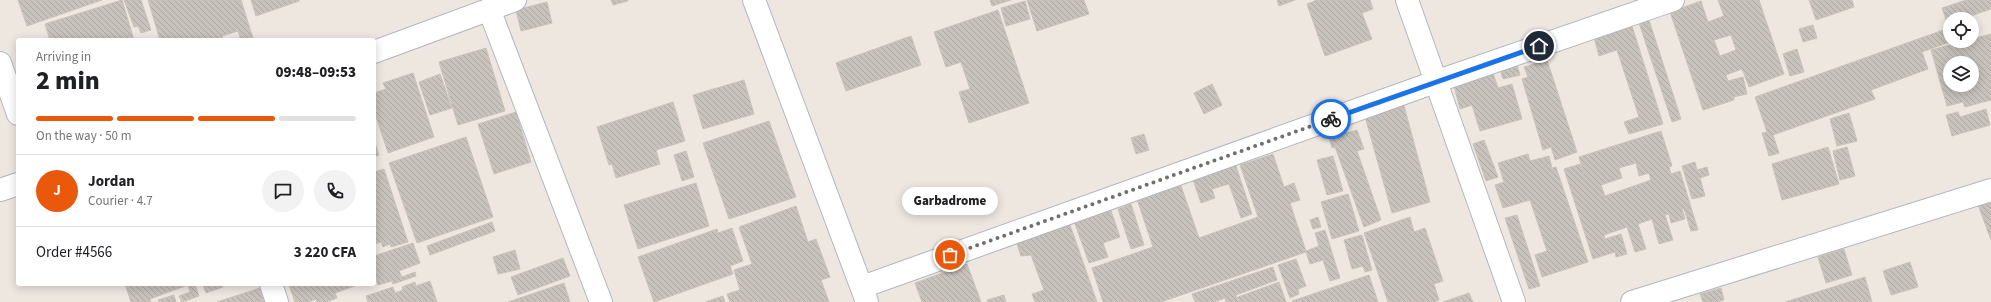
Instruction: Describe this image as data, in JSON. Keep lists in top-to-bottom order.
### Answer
{
  "places": ["Garbadrome"],
  "page": {
    "heading": ["2 min", "Arriving in", "09:48–09:53"],
    "panel": [
      "Jordan",
      "Courier · 4.7",
      "Order #4566",
      "3 220 CFA"
    ],
    "bar": "On the way · 50 m",
    "round": "J",
    "bubble": "Garbadrome"
  }
}
